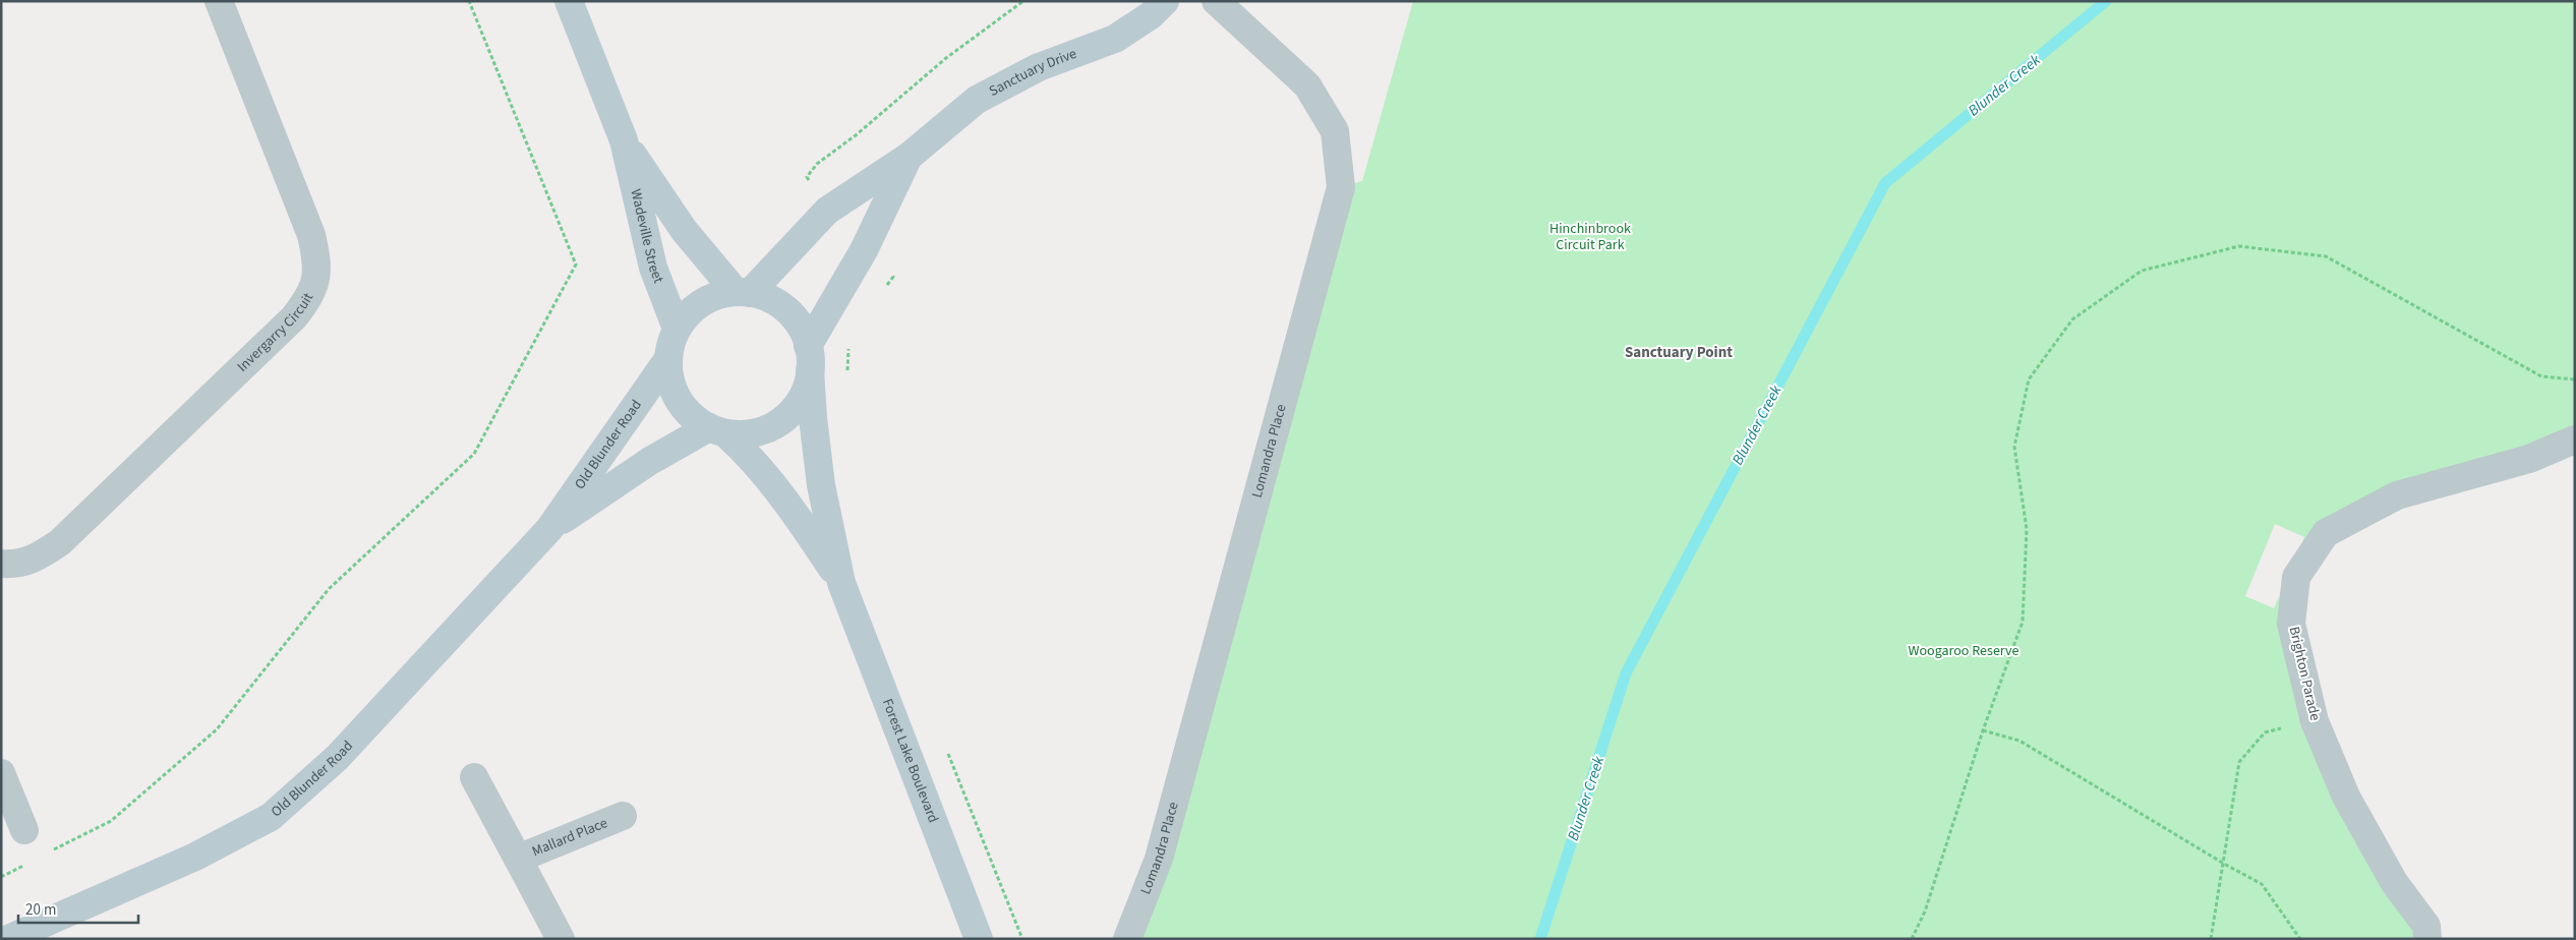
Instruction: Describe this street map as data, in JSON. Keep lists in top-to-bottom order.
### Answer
{
  "streets": {
    "main road": [
      "Sanctuary Drive",
      "Wadeville Street",
      "Old Blunder Road",
      "Forest Lake Boulevard"
    ],
    "street": [
      "Invergarry Circuit",
      "Lomandra Place",
      "Brighton Parade",
      "Mallard Place"
    ]
  },
  "crossings": [
    ["Sanctuary Drive", "Wadeville Street"],
    ["Sanctuary Drive", "Old Blunder Road"],
    ["Sanctuary Drive", "Forest Lake Boulevard"],
    ["Wadeville Street", "Old Blunder Road"],
    ["Wadeville Street", "Forest Lake Boulevard"],
    ["Old Blunder Road", "Forest Lake Boulevard"]
  ],
  "districts": ["Sanctuary Point"],
  "water": ["Blunder Creek"],
  "parks": ["Hinchinbrook Circuit Park", "Woogaroo Reserve"],
  "scale_bar": "20 m"
}
